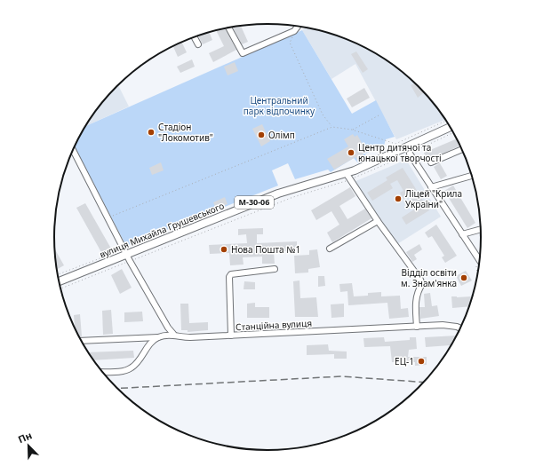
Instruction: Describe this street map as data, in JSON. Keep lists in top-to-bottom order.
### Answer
{
  "streets": {
    "main road": ["М-30-06", "вулиця Михайла Грушевського"],
    "street": ["Станційна вулиця"]
  },
  "parks": ["Центральний парк відпочинку"],
  "places": [
    "Стадіон \"Локомотив\"",
    "Олімп",
    "Центр дитячої та юнацької творчості",
    "Ліцей \"Крила України\"",
    "Нова Пошта №1",
    "Відділ освіти м. Знам'янка",
    "ЕЦ-1"
  ],
  "north": "top left"
}
